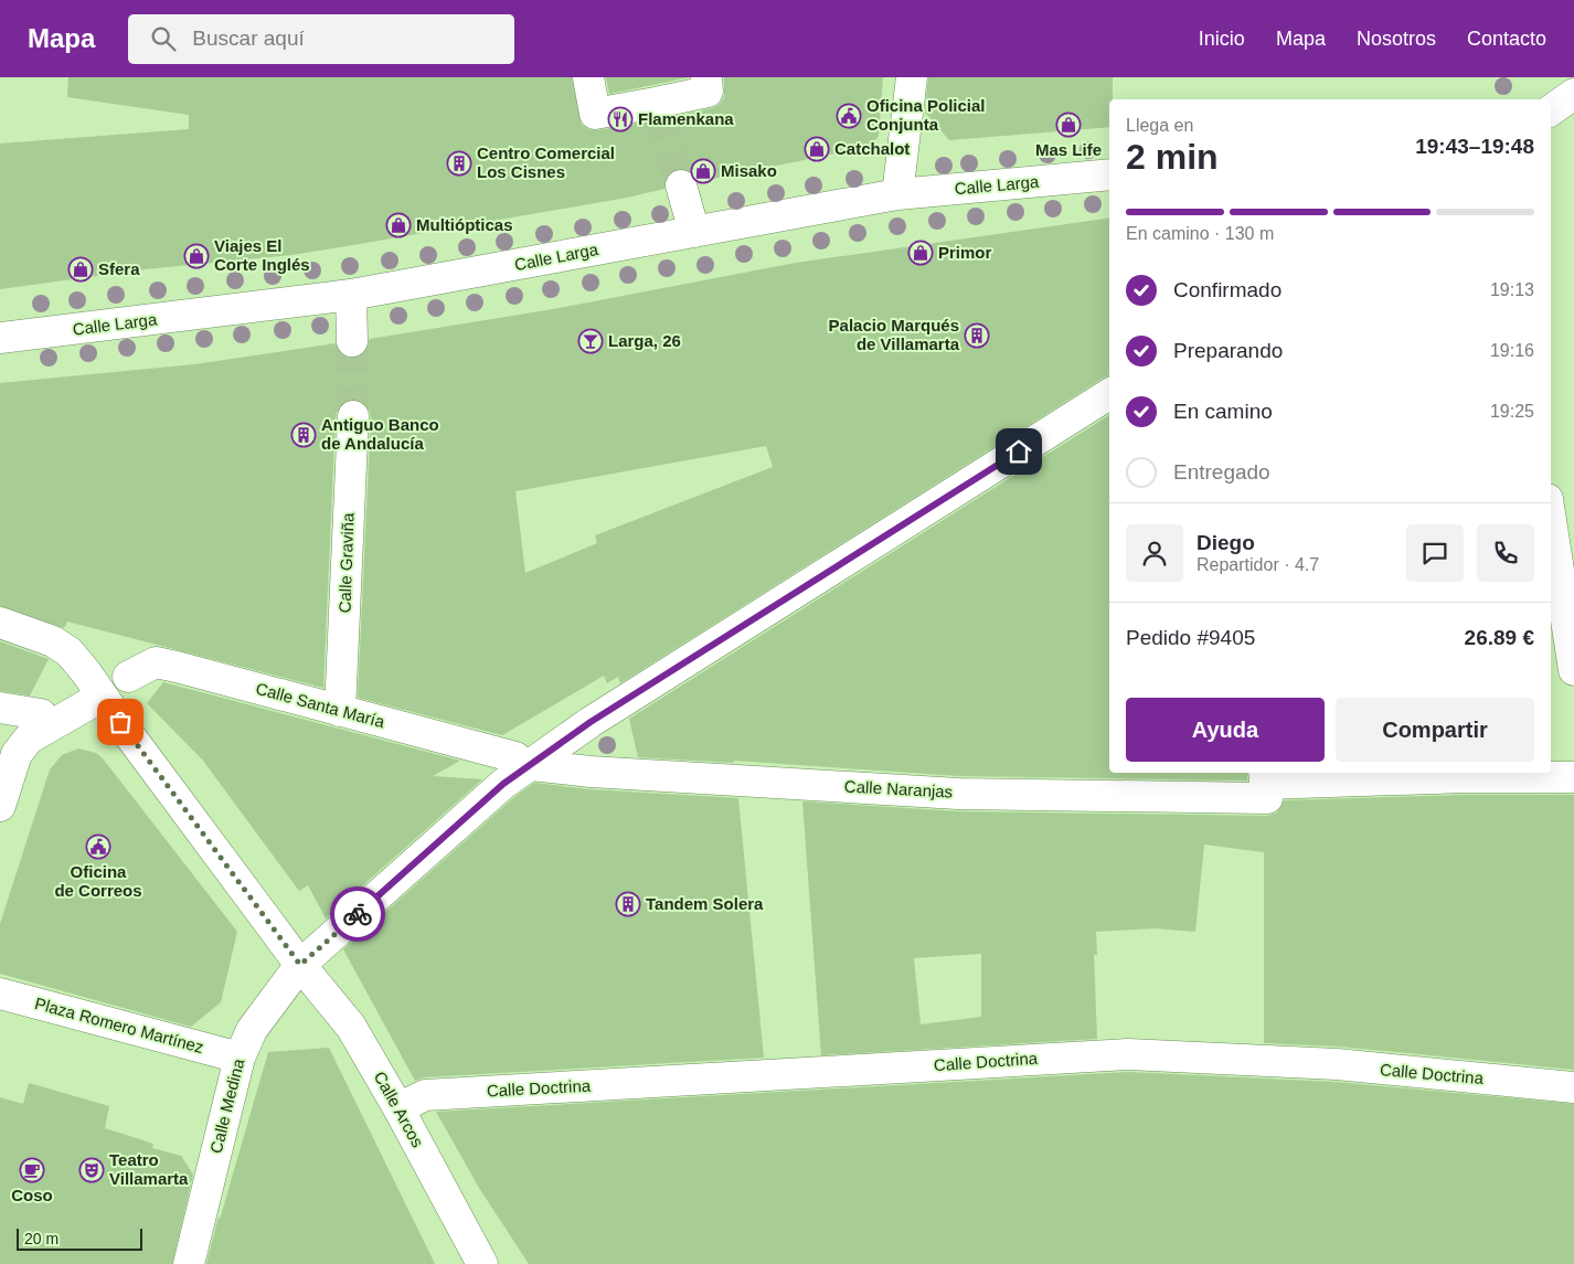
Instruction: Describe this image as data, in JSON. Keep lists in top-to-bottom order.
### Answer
{
  "streets": {
    "street": [
      "Calle Larga",
      "Calle Graviña",
      "Calle Santa María",
      "Calle Naranjas",
      "Plaza Romero Martínez",
      "Calle Doctrina",
      "Calle Medina",
      "Calle Arcos"
    ]
  },
  "crossings": [
    ["Calle Graviña", "Calle Santa María"],
    ["Calle Santa María", "Calle Naranjas"],
    ["Calle Santa María", "Calle Medina"],
    ["Calle Naranjas", "Calle Medina"],
    ["Plaza Romero Martínez", "Calle Medina"],
    ["Calle Doctrina", "Calle Arcos"],
    ["Calle Medina", "Calle Arcos"]
  ],
  "places": {
    "public building": ["Oficina Policial Conjunta", "Oficina de Correos"],
    "restaurant": ["Flamenkana"],
    "shop": [
      "Mas Life",
      "Catchalot",
      "Misako",
      "Multiópticas",
      "Primor",
      "Viajes El Corte Inglés",
      "Sfera"
    ],
    "building": [
      "Centro Comercial Los Cisnes",
      "Palacio Marqués de Villamarta",
      "Antiguo Banco de Andalucía",
      "Tandem Solera"
    ],
    "bar": ["Larga, 26"],
    "cafe": ["Coso"],
    "theatre": ["Teatro Villamarta"]
  },
  "scale_bar": "20 m",
  "page": {
    "header": "Mapa",
    "search": "Buscar aquí",
    "nav": [
      "Inicio",
      "Mapa",
      "Nosotros",
      "Contacto"
    ],
    "heading": ["2 min", "Llega en", "19:43–19:48"],
    "panel": [
      "Diego",
      "Repartidor · 4.7",
      "Pedido #9405",
      "26.89 €"
    ],
    "bar": "En camino · 130 m",
    "list": [
      ["Confirmado", "19:13"],
      ["Preparando", "19:16"],
      ["En camino", "19:25"],
      "Entregado"
    ],
    "buttons": ["Ayuda", "Compartir"],
    "scale": "20 m"
  }
}
